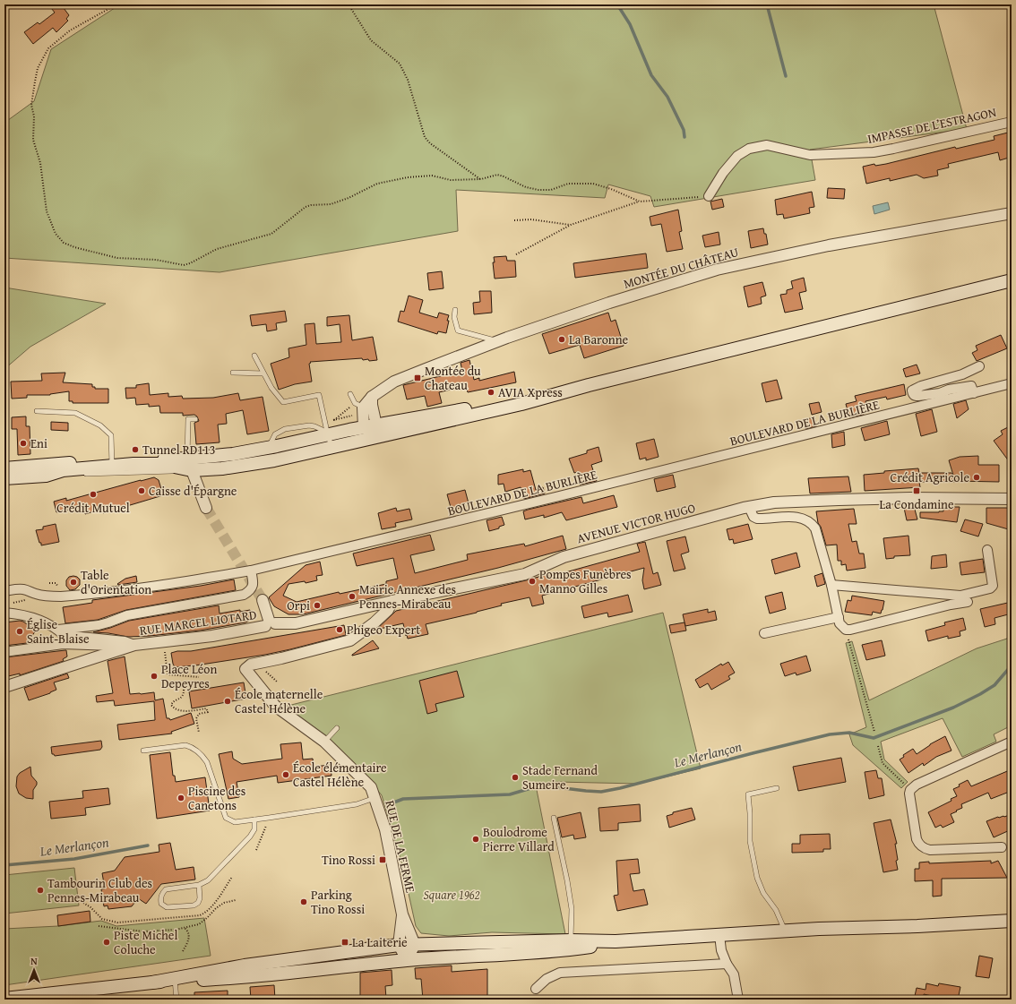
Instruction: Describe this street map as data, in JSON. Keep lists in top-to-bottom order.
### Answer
{
  "streets": {
    "street": [
      "IMPASSE DE L’ESTRAGON",
      "MONTÉE DU CHÂTEAU",
      "BOULEVARD DE LA BURLIÈRE",
      "AVENUE VICTOR HUGO",
      "RUE MARCEL LIOTARD",
      "RUE DE LA FERME"
    ]
  },
  "crossings": [
    ["AVENUE VICTOR HUGO", "RUE MARCEL LIOTARD"],
    ["AVENUE VICTOR HUGO", "RUE DE LA FERME"]
  ],
  "water": ["Le Merlançon"],
  "parks": ["Square 1962"],
  "places": {
    "other": [
      "La Baronne",
      "AVIA Xpress",
      "Eni",
      "Tunnel RD113",
      "Crédit Agricole",
      "Caisse d'Épargne",
      "Crédit Mutuel",
      "Pompes Funèbres Manno Gilles",
      "Table d'Orientation",
      "Mairie Annexe des Pennes-Mirabeau",
      "Orpi",
      "Phigeo Expert",
      "Église Saint-Blaise",
      "Place Léon Depeyres",
      "École maternelle Castel Hélène",
      "École élémentaire Castel Hélène",
      "Stade Fernand Sumeire.",
      "Piscine des Canetons",
      "Boulodrome Pierre Villard",
      "Tambourin Club des Pennes-Mirabeau",
      "Parking Tino Rossi",
      "Piste Michel Coluche"
    ],
    "transit": [
      "Montée du Chateau",
      "La Condamine",
      "Tino Rossi",
      "La Laiterie"
    ]
  },
  "north": "top"
}
